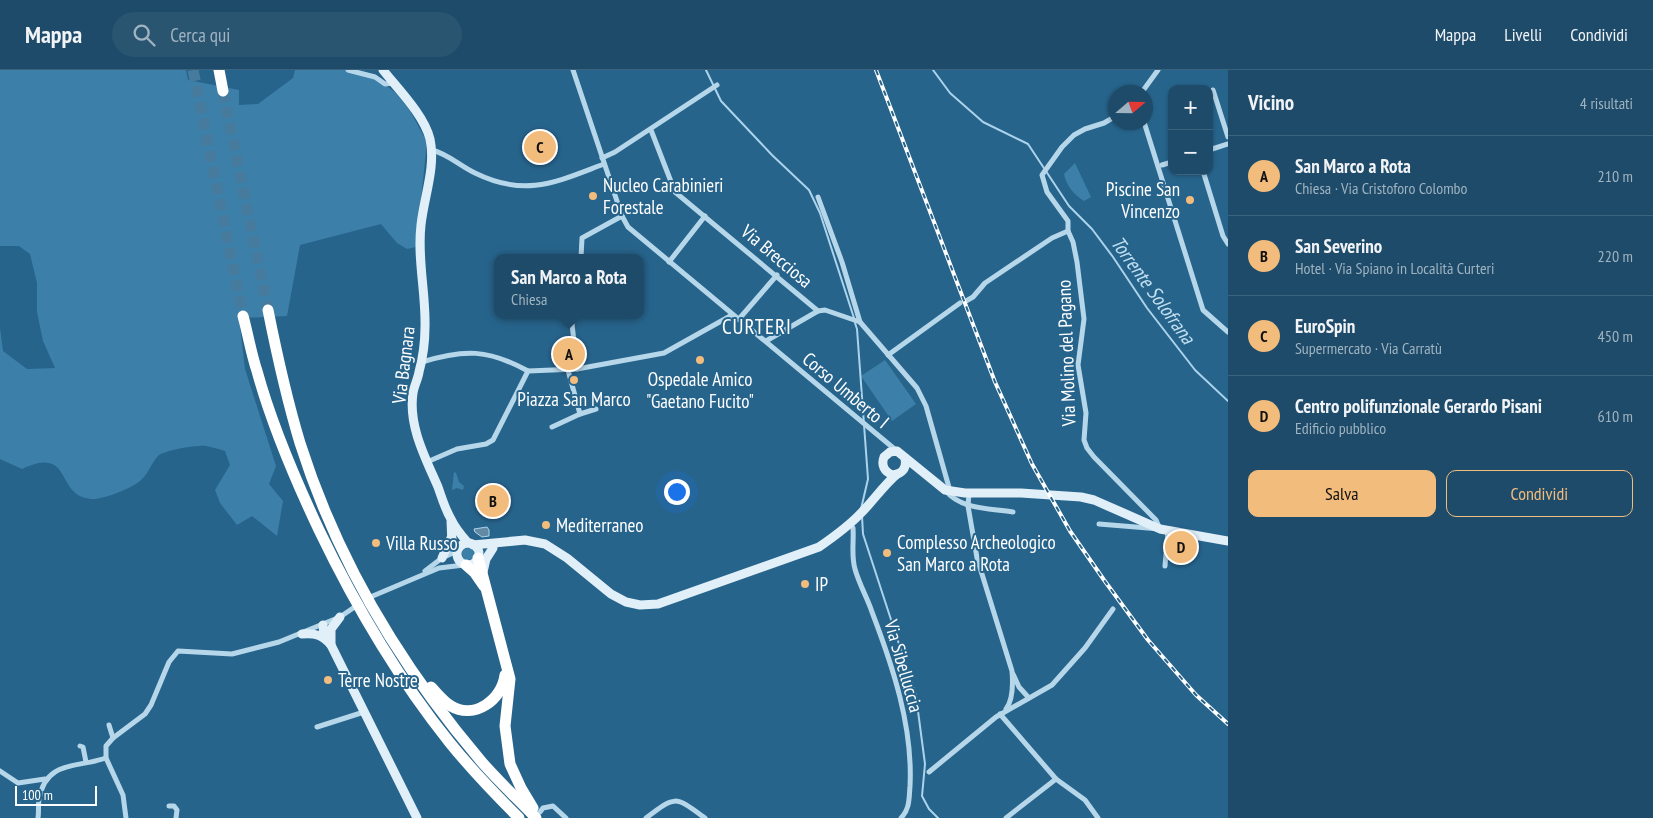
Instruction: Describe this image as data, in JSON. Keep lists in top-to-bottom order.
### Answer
{
  "streets": {
    "main road": ["Via Bagnara"],
    "street": [
      "Via Brecciosa",
      "Via Molino del Pagano",
      "Corso Umberto I",
      "Via Sibelluccia"
    ]
  },
  "districts": ["CURTERI"],
  "water": ["Torrente Solofrana"],
  "places": [
    "Nucleo Carabinieri Forestale",
    "Piscine San Vincenzo",
    "Ospedale Amico \"Gaetano Fucito\"",
    "Piazza San Marco",
    "Mediterraneo",
    "Villa Russo",
    "Complesso Archeologico San Marco a Rota",
    "IP",
    "Terre Nostre"
  ],
  "scale_bar": "100 m",
  "north": "right",
  "page": {
    "header": "Mappa",
    "search": "Cerca qui",
    "nav": ["Mappa", "Livelli", "Condividi"],
    "heading": ["Vicino", "4 risultati"],
    "map_buttons": ["+", "−"],
    "pins": [
      "C",
      "A",
      "B",
      "D"
    ],
    "list": [
      {
        "mark": "A",
        "name": "San Marco a Rota",
        "note": "Chiesa · Via Cristoforo Colombo",
        "value": "210 m"
      },
      {
        "mark": "B",
        "name": "San Severino",
        "note": "Hotel · Via Spiano in Località Curteri",
        "value": "220 m"
      },
      {
        "mark": "C",
        "name": "EuroSpin",
        "note": "Supermercato · Via Carratù",
        "value": "450 m"
      },
      {
        "mark": "D",
        "name": "Centro polifunzionale Gerardo Pisani",
        "note": "Edificio pubblico",
        "value": "610 m"
      }
    ],
    "popup": ["San Marco a Rota", "Chiesa"],
    "buttons": ["Salva", "Condividi"],
    "scale": "100 m"
  }
}
